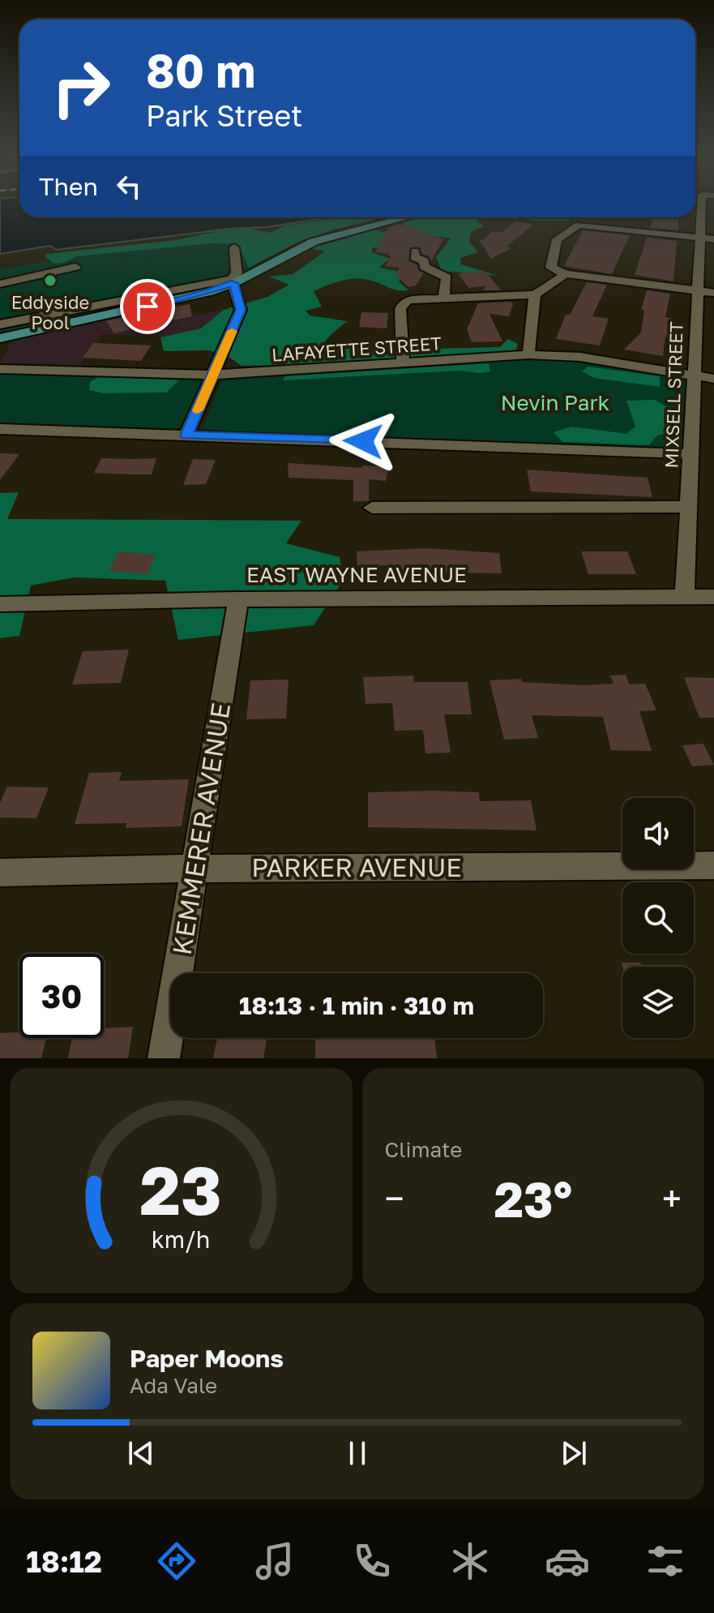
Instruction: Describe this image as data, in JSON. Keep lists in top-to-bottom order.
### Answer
{
  "streets": {
    "street": [
      "LAFAYETTE STREET",
      "MIXSELL STREET",
      "EAST WAYNE AVENUE",
      "KEMMERER AVENUE",
      "PARKER AVENUE"
    ]
  },
  "crossings": [
    ["LAFAYETTE STREET", "MIXSELL STREET"],
    ["MIXSELL STREET", "EAST WAYNE AVENUE"],
    ["EAST WAYNE AVENUE", "KEMMERER AVENUE"],
    ["KEMMERER AVENUE", "PARKER AVENUE"]
  ],
  "parks": ["Nevin Park"],
  "places": ["Eddyside Pool"],
  "page": {
    "turn": ["80 m", "Park Street"],
    "then": "Then",
    "limit": "30",
    "trip": "18:13 · 1 min · 310 m",
    "tile": "Climate",
    "heat": ["−", "23°", "+"],
    "song": ["Paper Moons", "Ada Vale"],
    "tabs": "18:12",
    "gauge": ["23", "km/h"]
  }
}
